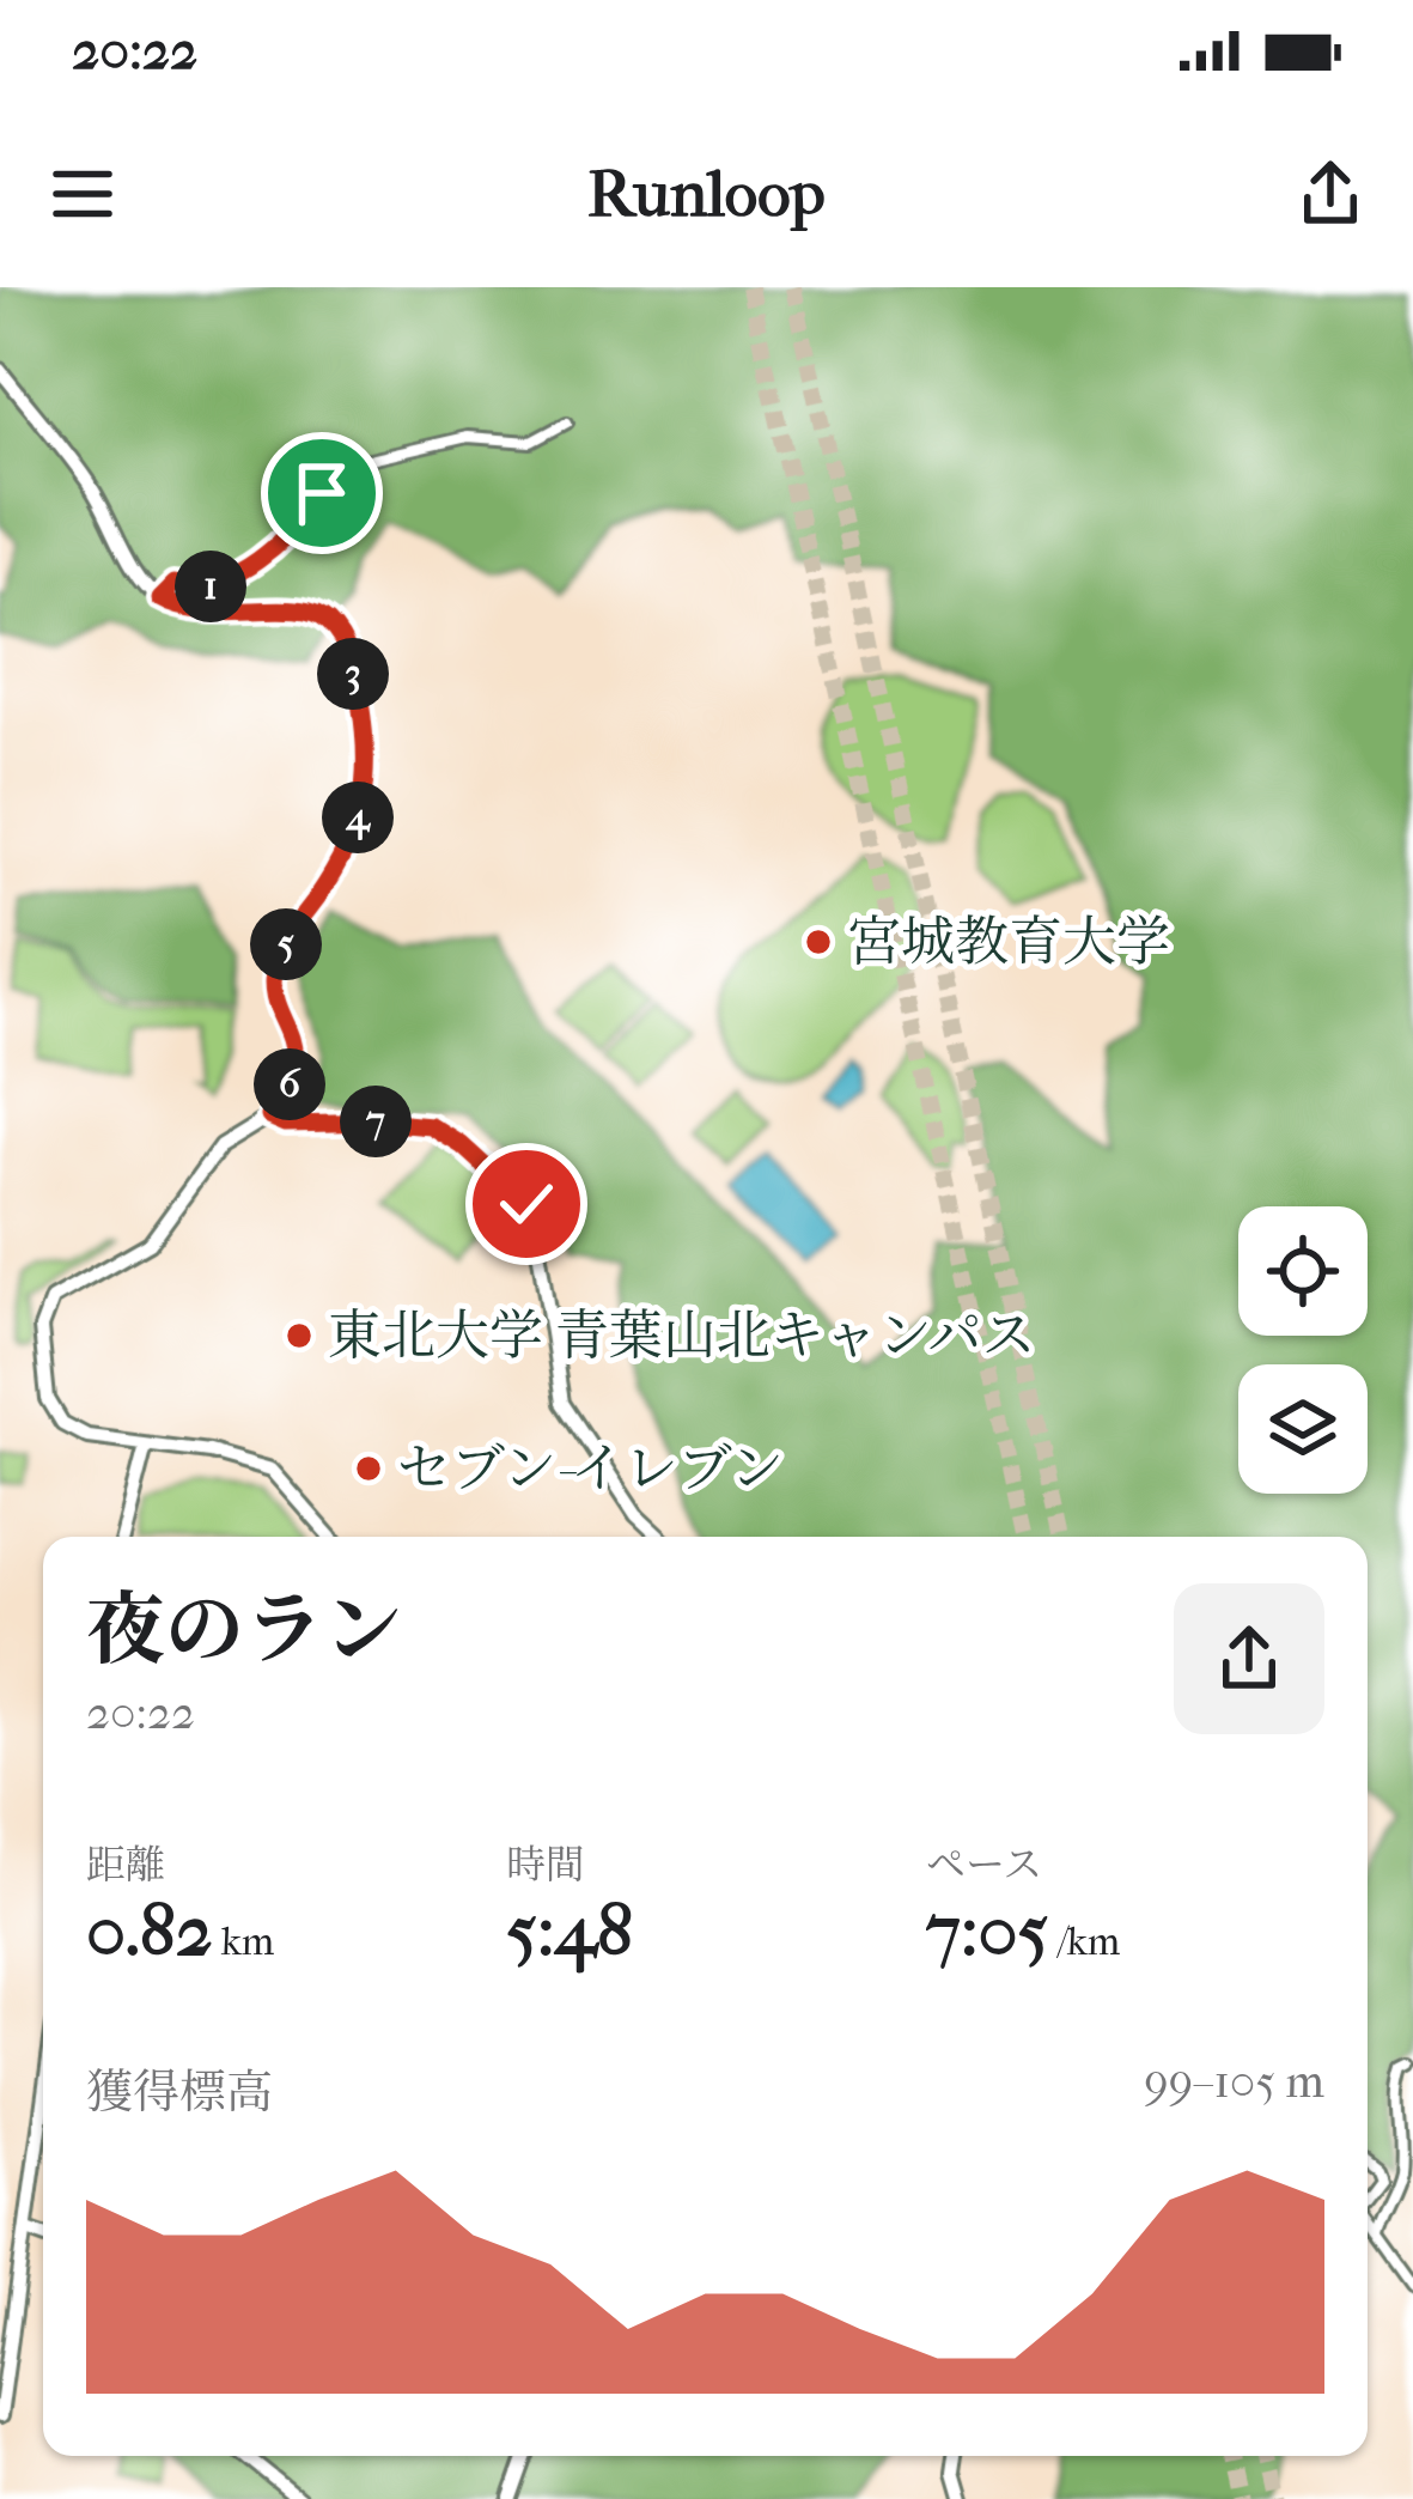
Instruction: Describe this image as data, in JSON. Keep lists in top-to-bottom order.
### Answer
{
  "places": ["宮城教育大学", "東北大学 青葉山北キャンパス", "セブン-イレブン"],
  "page": {
    "status": "20:22",
    "header": "Runloop",
    "pins": [
      "1",
      "3",
      "4",
      "5",
      "6",
      "7"
    ],
    "heading": ["夜のラン", "20:22"],
    "stats": [
      ["距離", "0.82 km"],
      ["時間", "5:48"],
      ["ペース", "7:05 /km"]
    ],
    "chart": ["獲得標高", "99–105 m"]
  }
}
